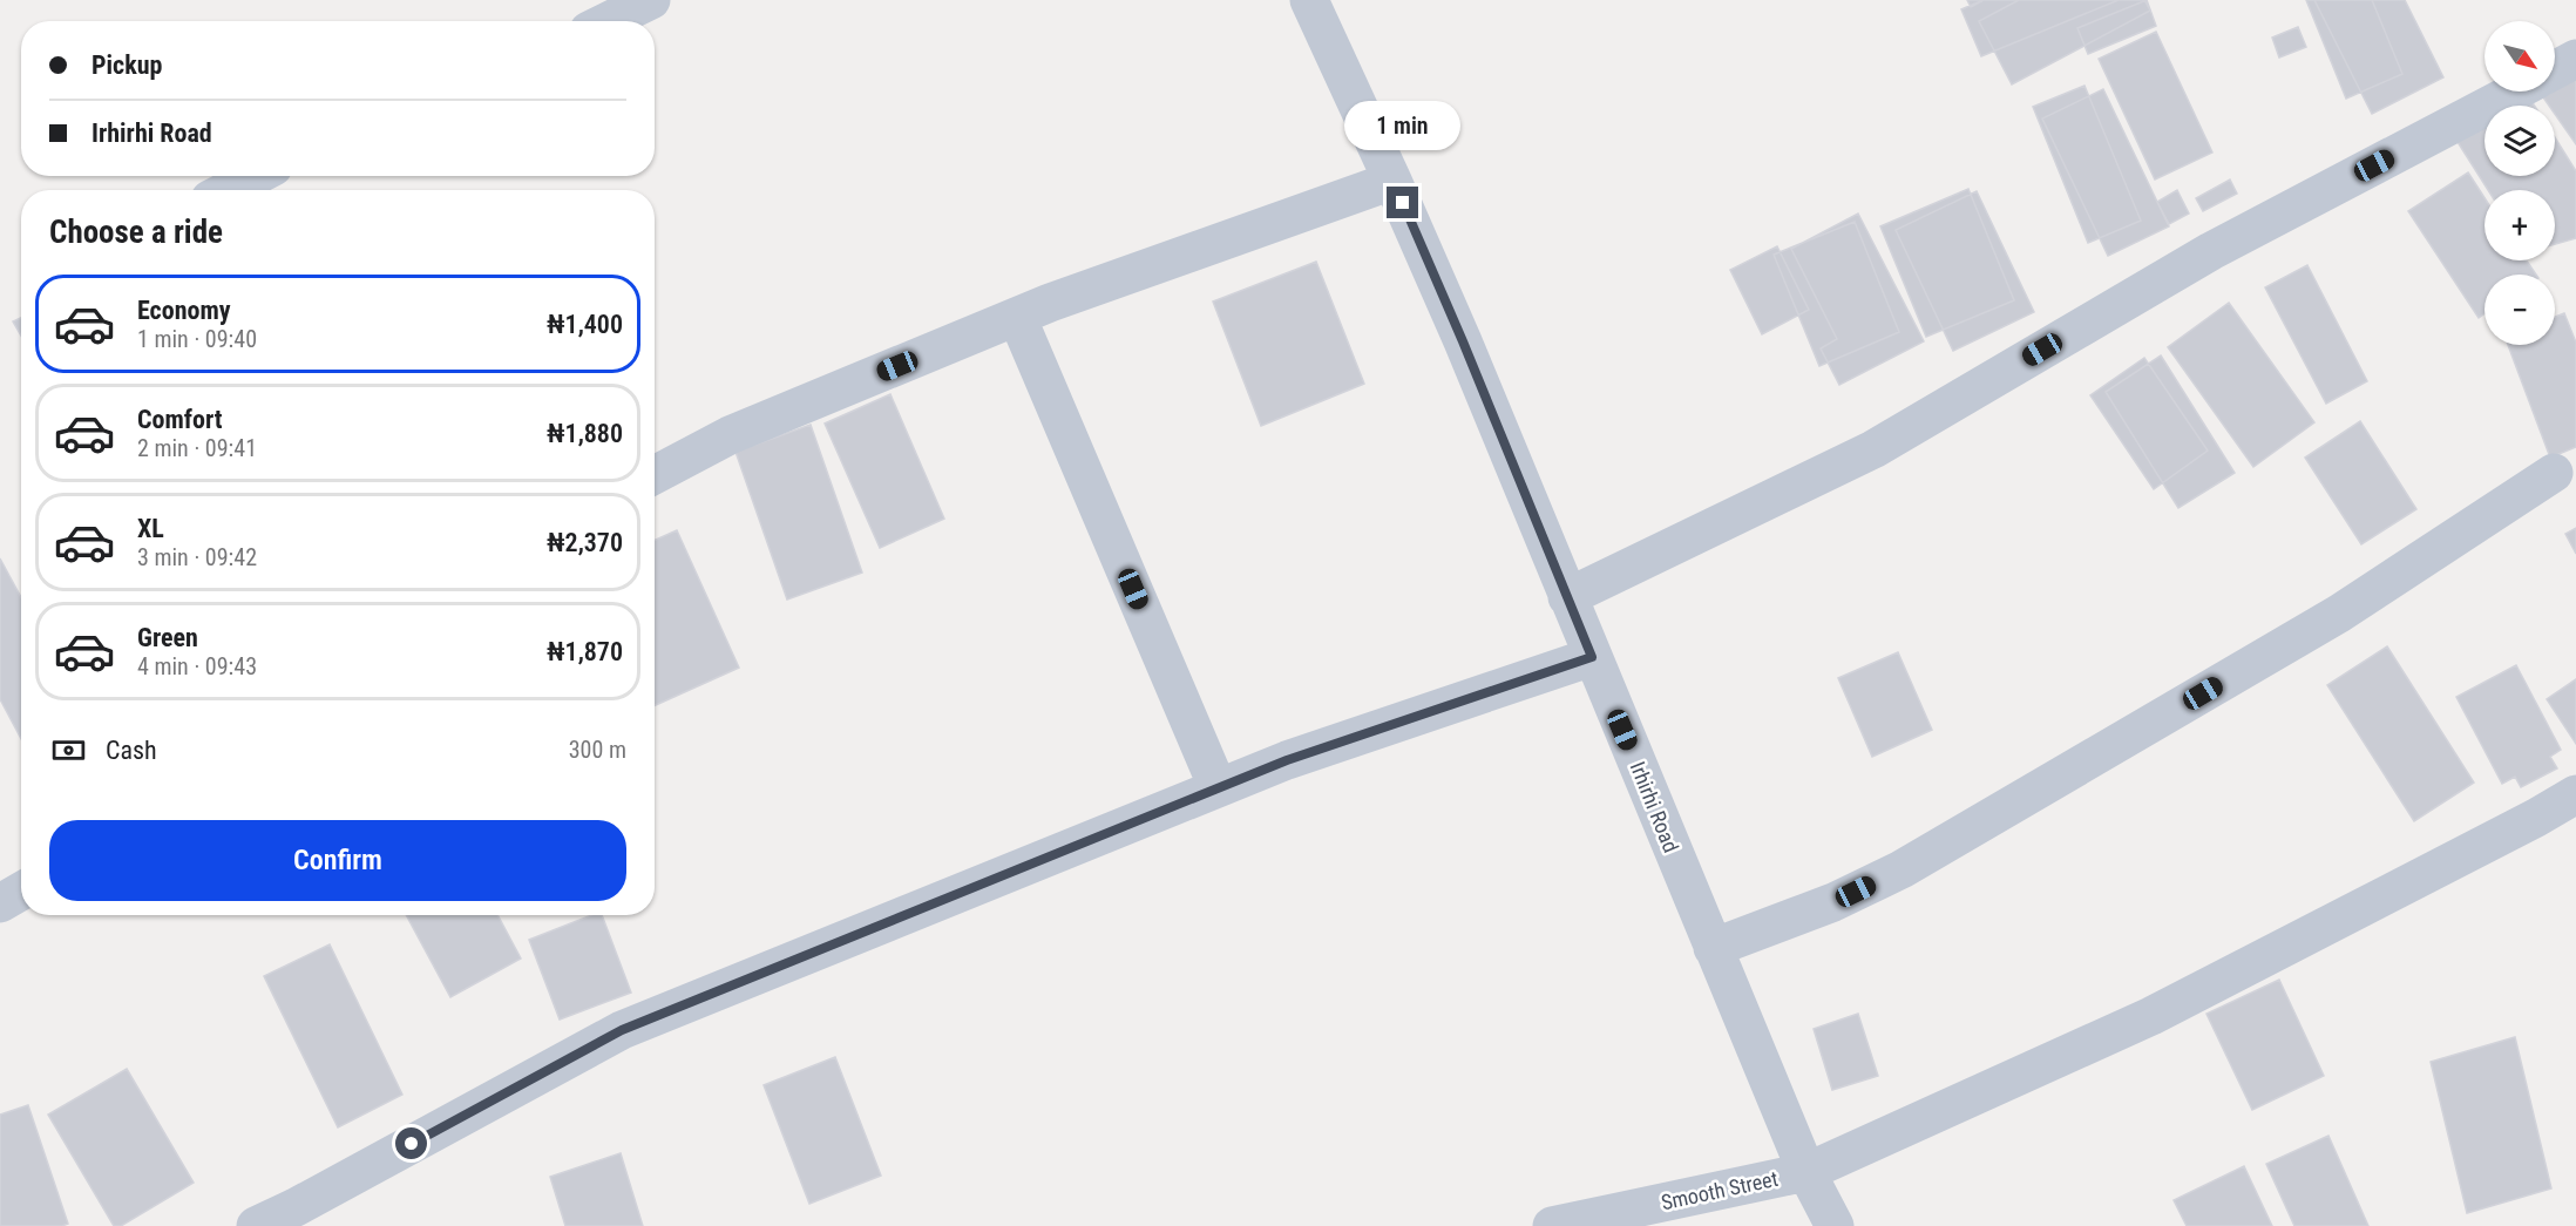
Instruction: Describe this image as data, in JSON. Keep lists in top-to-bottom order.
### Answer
{
  "streets": {
    "street": ["Irhirhi Road", "Smooth Street"]
  },
  "crossings": [
    ["Irhirhi Road", "Smooth Street"]
  ],
  "north": "bottom right",
  "page": {
    "map_buttons": ["+", "−"],
    "banner": ["Pickup", "Irhirhi Road"],
    "bubble": "1 min",
    "heading": "Choose a ride",
    "list": [
      {
        "name": "Economy",
        "note": "1 min · 09:40",
        "value": "₦1,400"
      },
      {
        "name": "Comfort",
        "note": "2 min · 09:41",
        "value": "₦1,880"
      },
      {
        "name": "XL",
        "note": "3 min · 09:42",
        "value": "₦2,370"
      },
      {
        "name": "Green",
        "note": "4 min · 09:43",
        "value": "₦1,870"
      }
    ],
    "pay": ["Cash", "300 m"],
    "buttons": "Confirm"
  }
}
